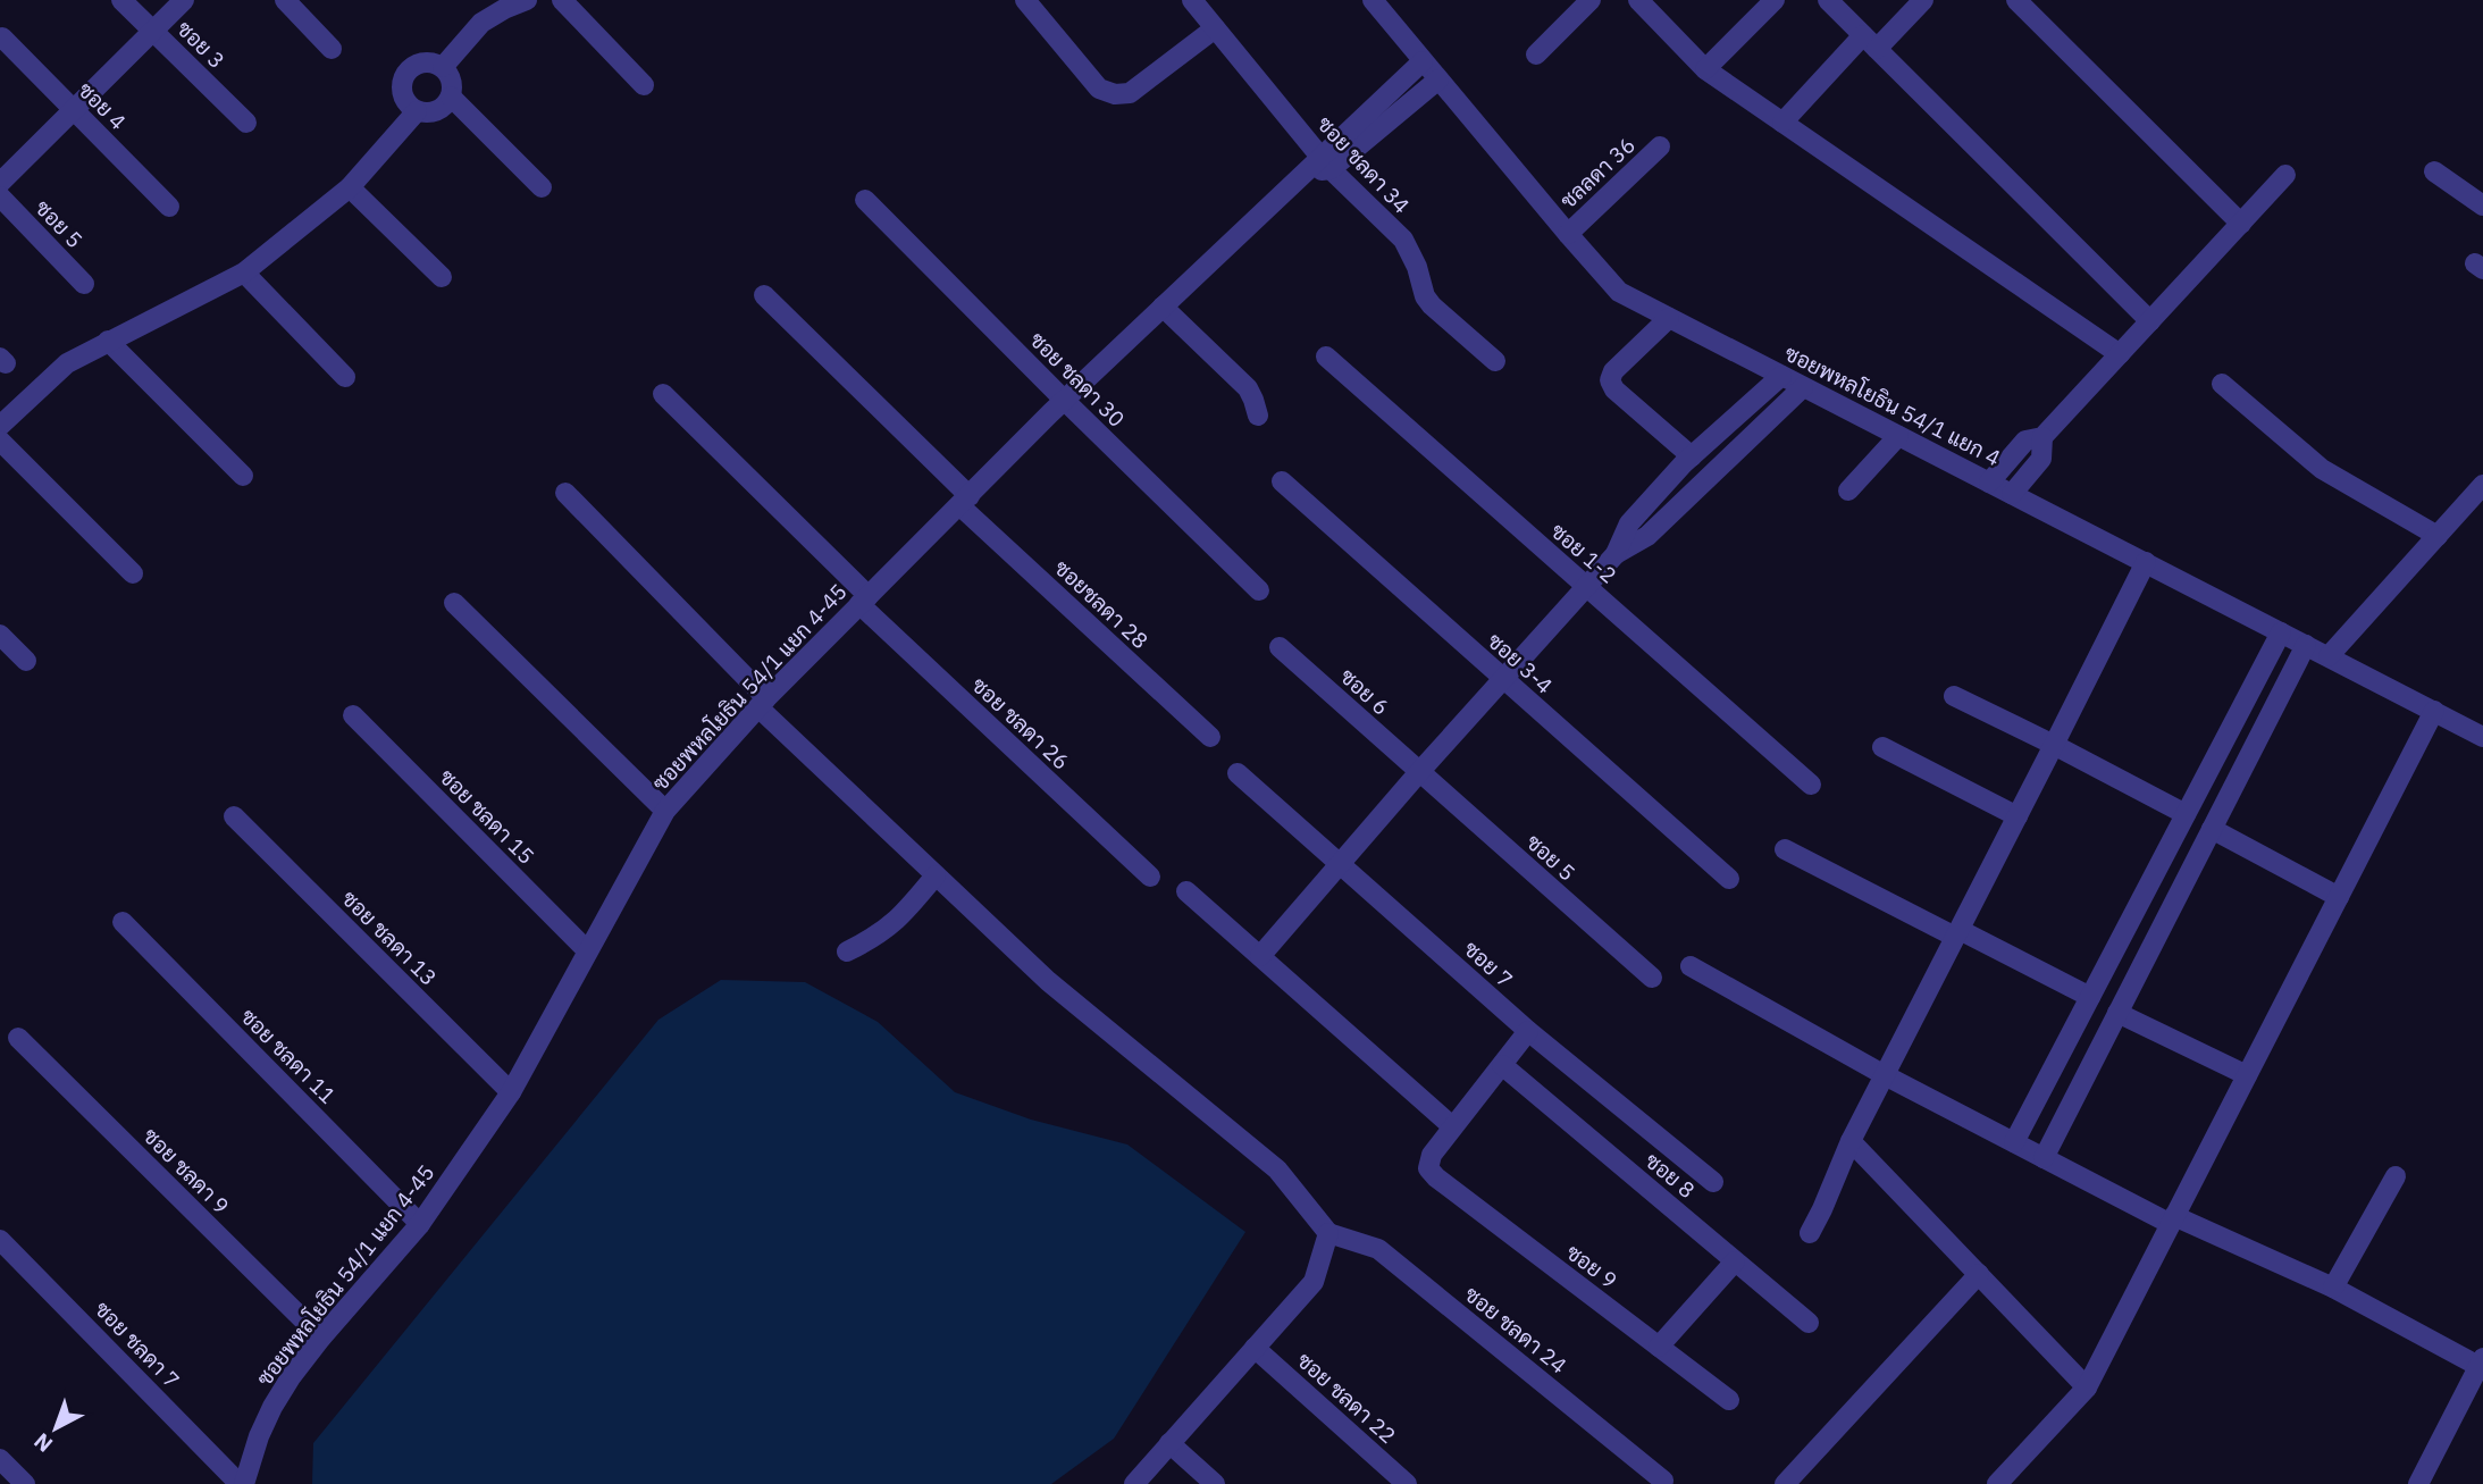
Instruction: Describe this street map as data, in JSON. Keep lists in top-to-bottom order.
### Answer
{
  "streets": {
    "street": [
      "ซอย 3",
      "ซอย 4",
      "ซอย ชลดา 34",
      "ชลลดา 36",
      "ซอย 5",
      "ซอย ชลดา 30",
      "ซอยพหลโยธิน 54/1 แยก 4",
      "ซอย 1-2",
      "ซอยชลดา 28",
      "ซอย 3-4",
      "ซอยพหลโยธิน 54/1 แยก 4-45",
      "ซอย 6",
      "ซอย ชลดา 26",
      "ซอย ชลดา 15",
      "ซอย ชลดา 13",
      "ซอย 7",
      "ซอย ชลดา 11",
      "ซอย ชลดา 9",
      "ซอย 8",
      "ซอย 9",
      "ซอย ชลดา 24",
      "ซอย ชลดา 7",
      "ซอย ชลดา 22"
    ]
  },
  "crossings": [
    ["ซอย ชลดา 34", "ซอยพหลโยธิน 54/1 แยก 4-45"],
    ["ชลลดา 36", "ซอยพหลโยธิน 54/1 แยก 4"],
    ["ซอย 5", "ซอย 6"],
    ["ซอย ชลดา 30", "ซอยพหลโยธิน 54/1 แยก 4-45"],
    ["ซอยชลดา 28", "ซอยพหลโยธิน 54/1 แยก 4-45"],
    ["ซอยพหลโยธิน 54/1 แยก 4-45", "ซอย ชลดา 26"],
    ["ซอยพหลโยธิน 54/1 แยก 4-45", "ซอย ชลดา 15"],
    ["ซอยพหลโยธิน 54/1 แยก 4-45", "ซอย ชลดา 13"],
    ["ซอยพหลโยธิน 54/1 แยก 4-45", "ซอย ชลดา 11"],
    ["ซอยพหลโยธิน 54/1 แยก 4-45", "ซอย ชลดา 9"],
    ["ซอยพหลโยธิน 54/1 แยก 4-45", "ซอย ชลดา 7"]
  ],
  "north": "bottom left"
}
